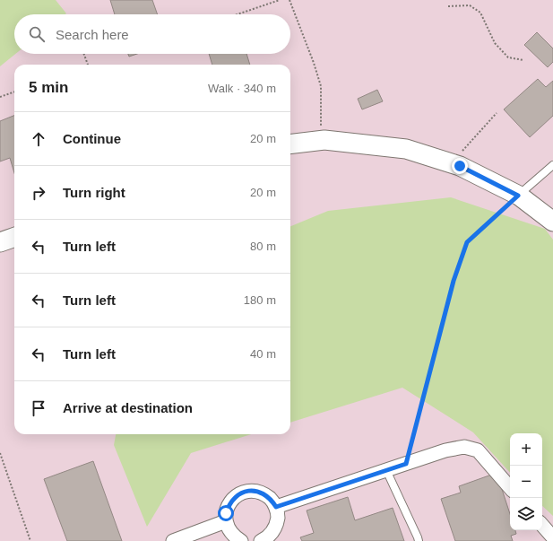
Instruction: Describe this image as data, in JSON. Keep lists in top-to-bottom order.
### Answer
{
  "page": {
    "search": "Search here",
    "heading": ["5 min", "Walk · 340 m"],
    "list": [
      ["Continue", "20 m"],
      ["Turn right", "20 m"],
      ["Turn left", "80 m"],
      ["Turn left", "180 m"],
      ["Turn left", "40 m"],
      "Arrive at destination"
    ],
    "map_buttons": ["+", "−"]
  }
}
